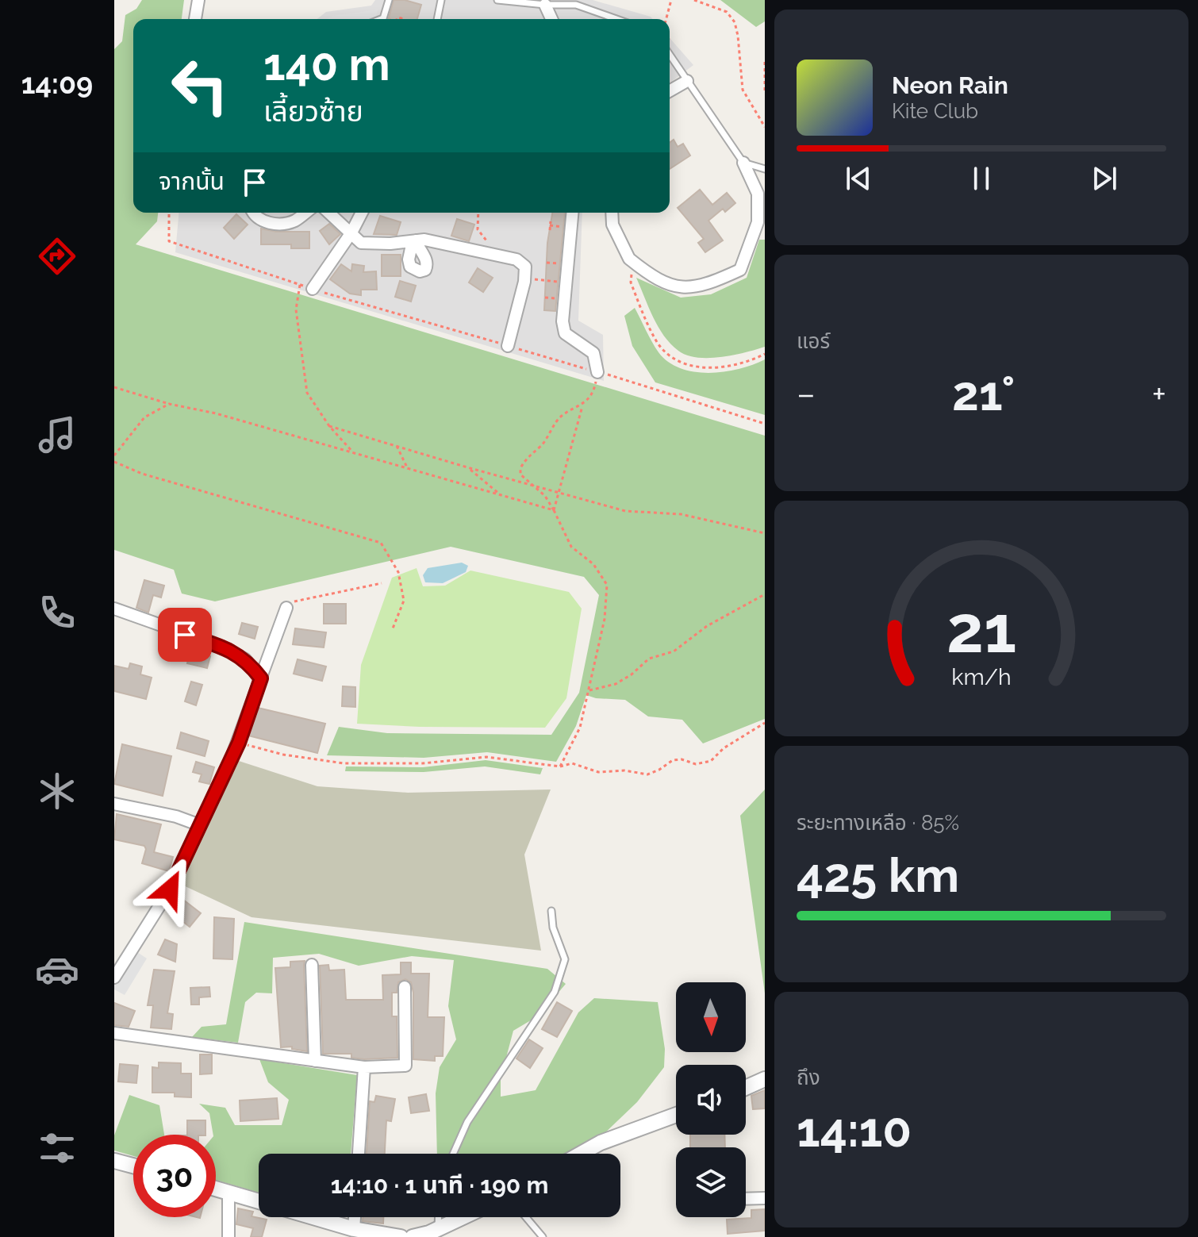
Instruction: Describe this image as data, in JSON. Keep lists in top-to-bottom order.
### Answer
{
  "north": "bottom",
  "page": {
    "tabs": "14:09",
    "turn": ["140 m", "เลี้ยวซ้าย"],
    "song": ["Neon Rain", "Kite Club"],
    "then": "จากนั้น",
    "tile": [
      "แอร์",
      ["ระยะทางเหลือ · 85%", "425 km"],
      ["ถึง", "14:10"]
    ],
    "heat": ["−", "21°", "+"],
    "limit": "30",
    "trip": "14:10 · 1 นาที · 190 m",
    "gauge": ["21", "km/h"]
  }
}
